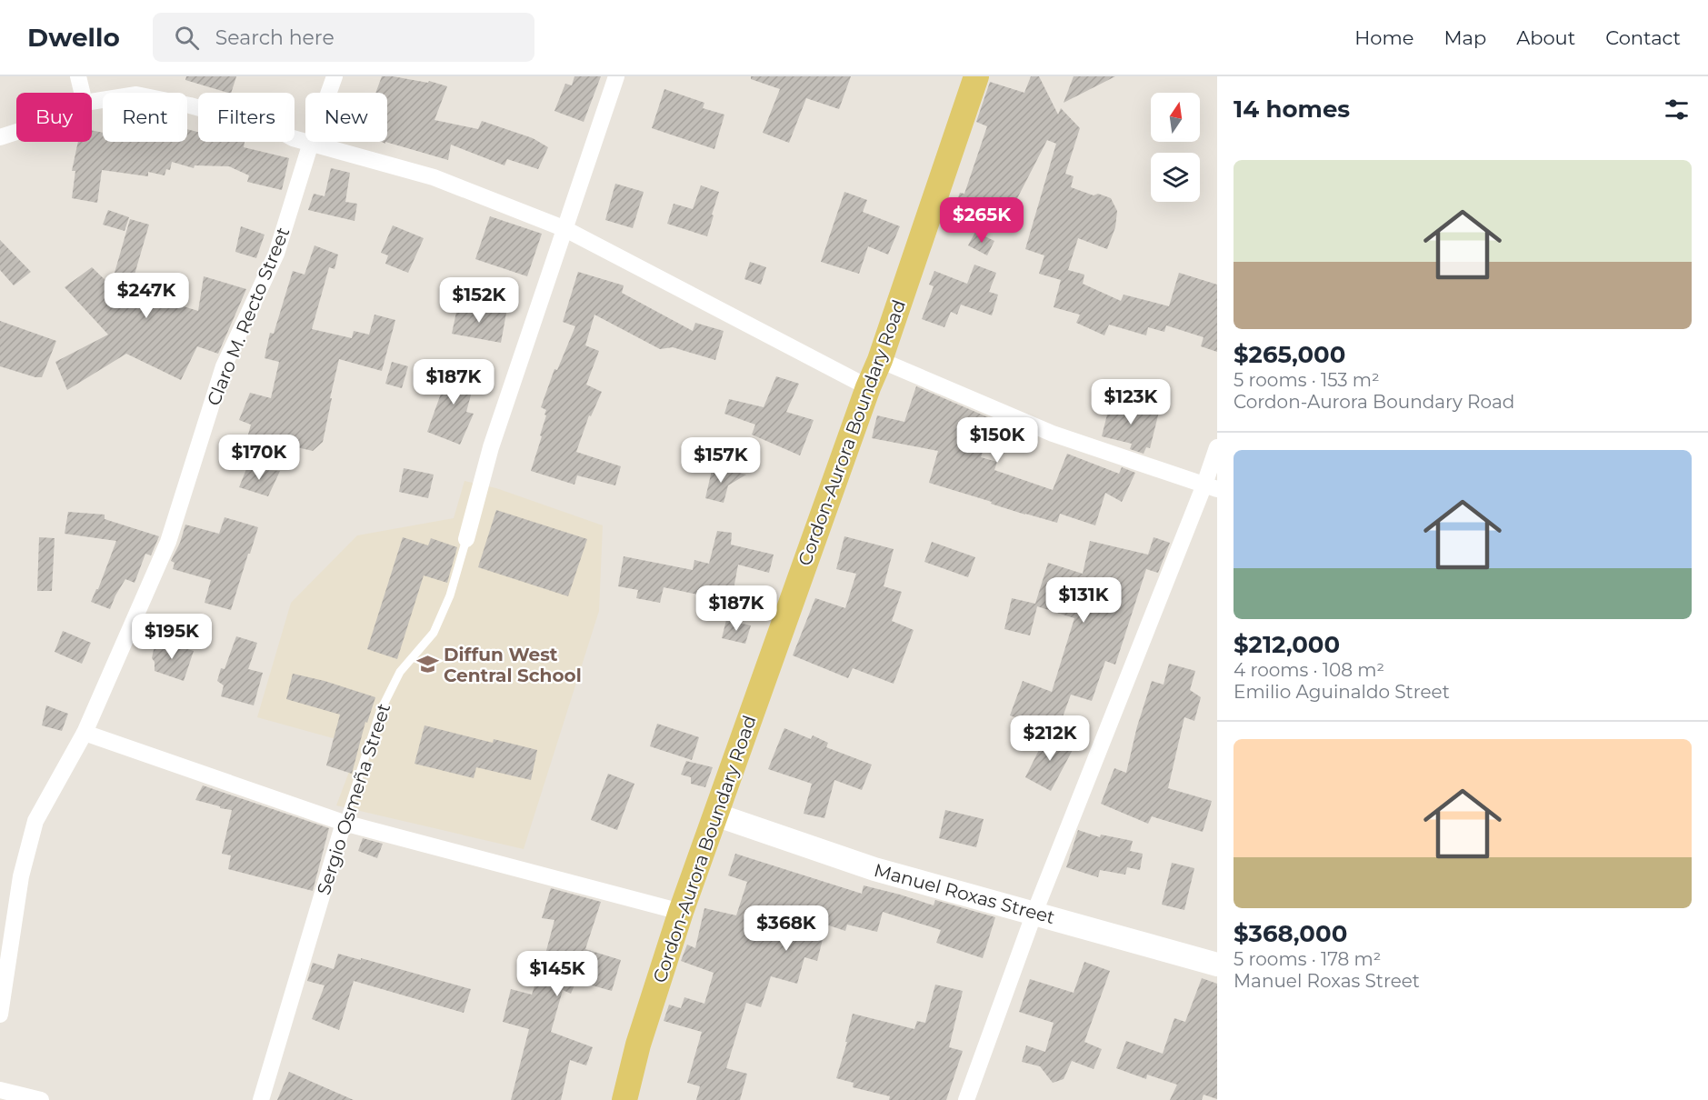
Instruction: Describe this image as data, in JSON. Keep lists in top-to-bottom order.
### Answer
{
  "streets": {
    "main road": ["Cordon-Aurora Boundary Road"],
    "street": ["Claro M. Recto Street", "Sergio Osmeña Street", "Manuel Roxas Street"]
  },
  "crossings": [
    ["Cordon-Aurora Boundary Road", "Manuel Roxas Street"]
  ],
  "places": {
    "school or university": ["Diffun West Central School"]
  },
  "north": "top",
  "page": {
    "header": "Dwello",
    "search": "Search here",
    "nav": [
      "Home",
      "Map",
      "About",
      "Contact"
    ],
    "heading": "14 homes",
    "chip": [
      "Buy",
      "Rent",
      "Filters",
      "New"
    ],
    "list": [
      {
        "name": "$265,000",
        "note": "5 rooms · 153 m² · Cordon-Aurora Boundary Road"
      },
      {
        "name": "$212,000",
        "note": "4 rooms · 108 m² · Emilio Aguinaldo Street"
      },
      {
        "name": "$368,000",
        "note": "5 rooms · 178 m² · Manuel Roxas Street"
      }
    ],
    "price": [
      "$265K",
      "$247K",
      "$152K",
      "$187K",
      "$123K",
      "$150K",
      "$170K",
      "$157K",
      "$131K",
      "$187K",
      "$195K",
      "$212K",
      "$368K",
      "$145K"
    ]
  }
}
